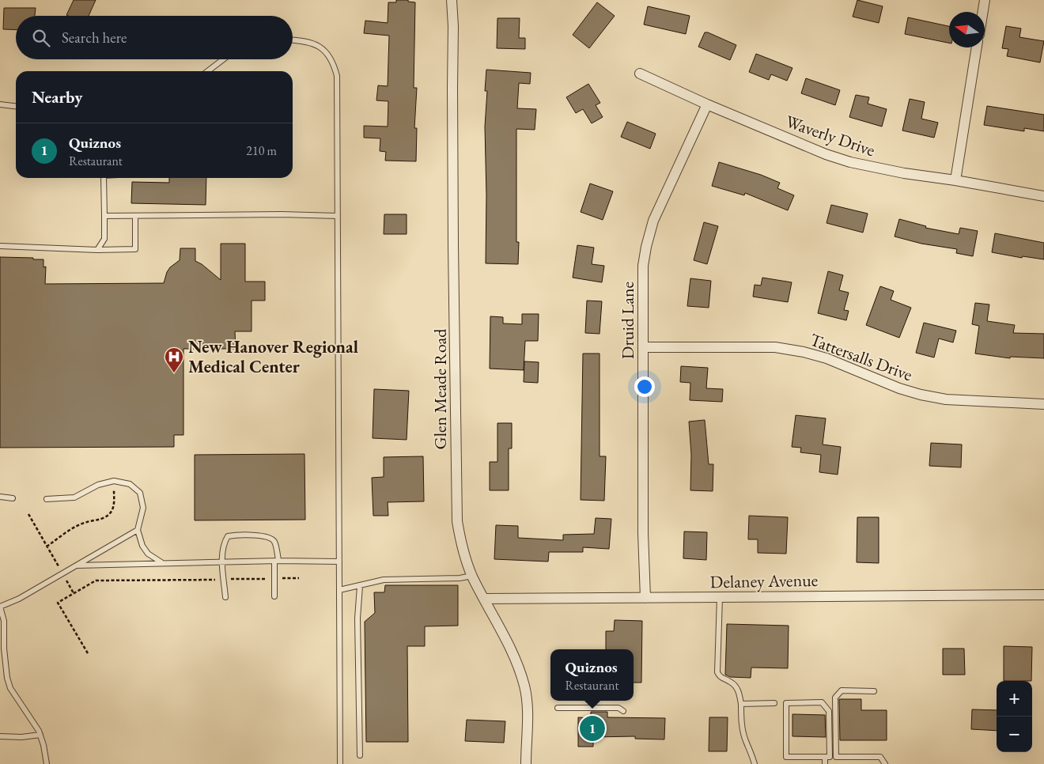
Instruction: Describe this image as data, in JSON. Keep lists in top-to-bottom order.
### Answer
{
  "streets": {
    "street": [
      "Waverly Drive",
      "Druid Lane",
      "Tattersalls Drive",
      "Glen Meade Road",
      "Delaney Avenue"
    ]
  },
  "crossings": [
    ["Waverly Drive", "Druid Lane"],
    ["Druid Lane", "Tattersalls Drive"],
    ["Druid Lane", "Delaney Avenue"],
    ["Glen Meade Road", "Delaney Avenue"]
  ],
  "places": {
    "hospital": ["New Hanover Regional Medical Center"]
  },
  "north": "left",
  "page": {
    "search": "Search here",
    "heading": "Nearby",
    "list": [
      {
        "mark": "1",
        "name": "Quiznos",
        "note": "Restaurant",
        "value": "210 m"
      }
    ],
    "popup": ["Quiznos", "Restaurant"],
    "map_buttons": ["+", "−"],
    "pins": "1"
  }
}
